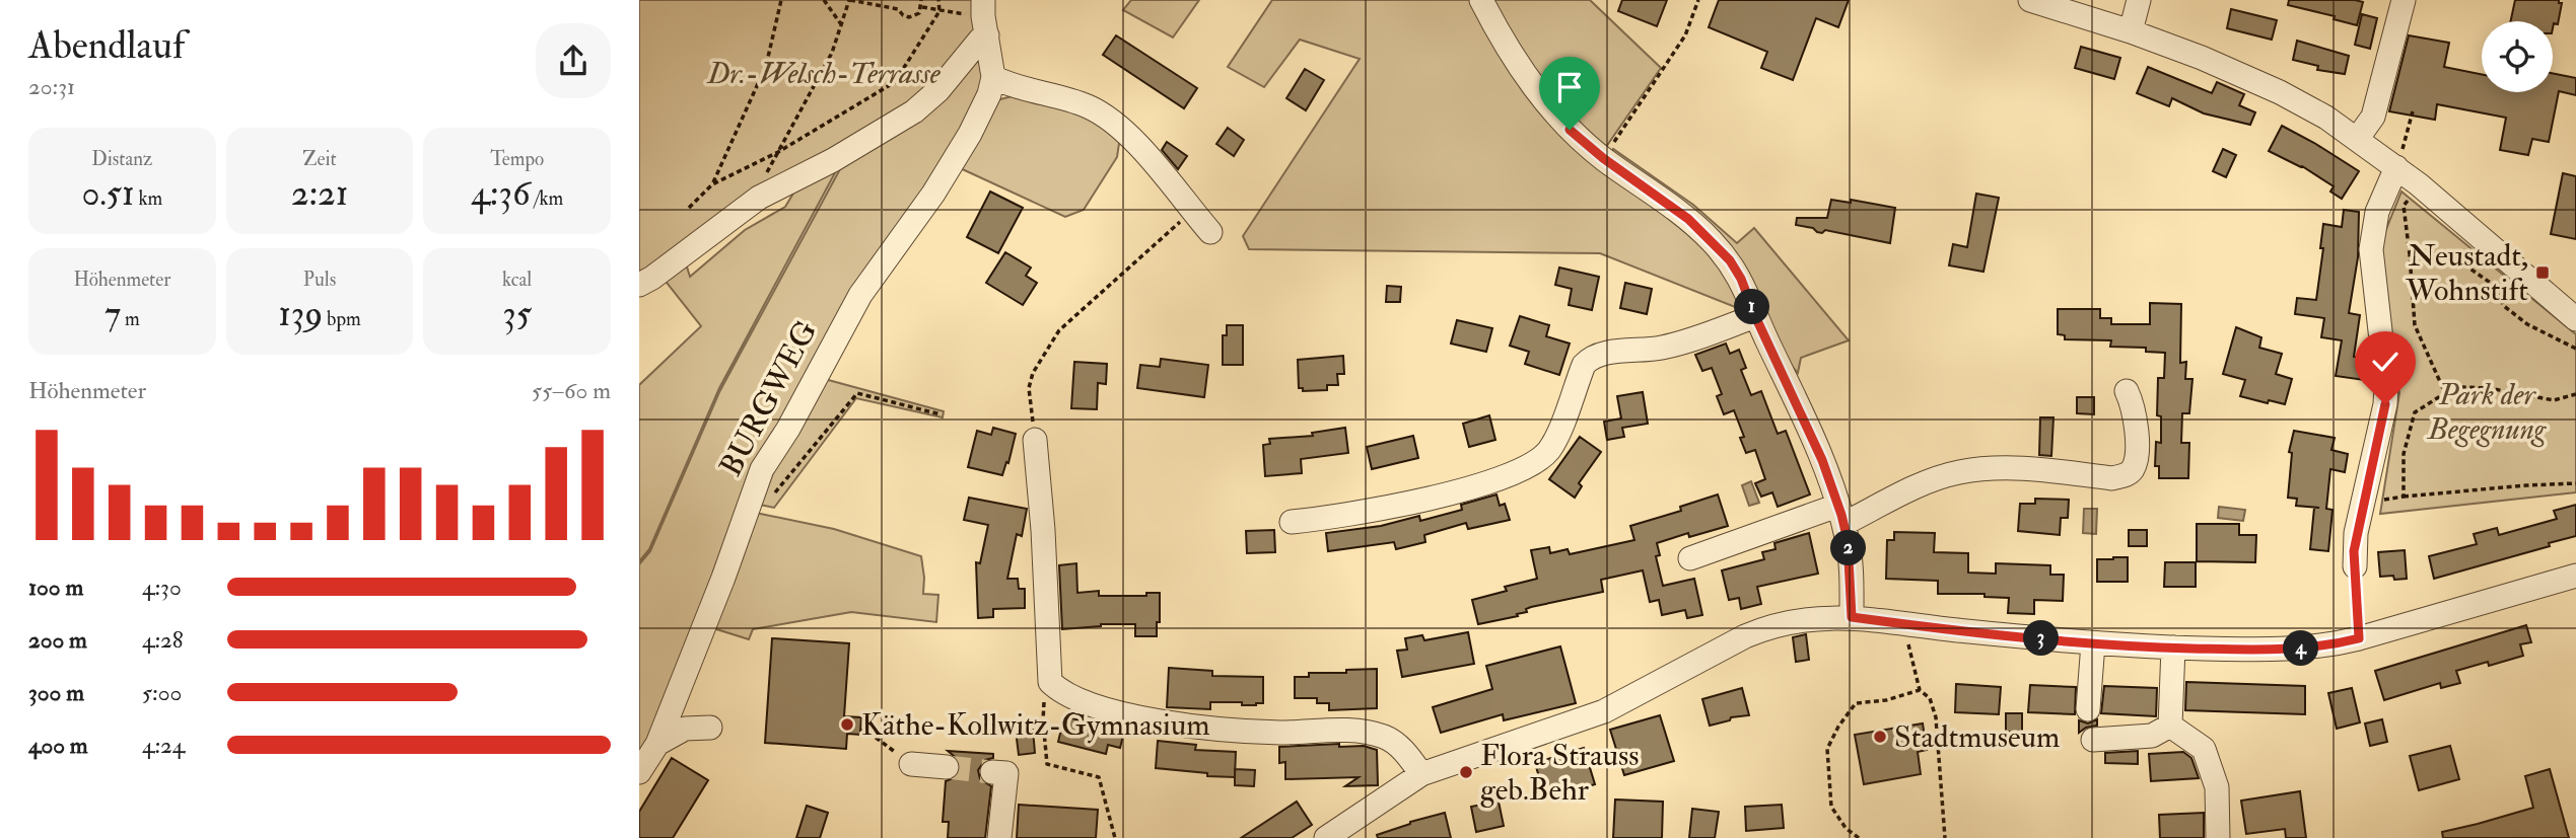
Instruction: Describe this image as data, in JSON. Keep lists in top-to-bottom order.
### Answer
{
  "streets": {
    "street": ["BURGWEG"]
  },
  "parks": ["Dr.-Welsch-Terrasse", "Park der Begegnung"],
  "places": {
    "transit": ["Neustadt, Wohnstift"],
    "other": ["Käthe-Kollwitz-Gymnasium", "Stadtmuseum", "Flora Strauss geb.Behr"]
  },
  "page": {
    "heading": ["Abendlauf", "20:31"],
    "stats": [
      ["Distanz", "0.51 km"],
      ["Zeit", "2:21"],
      ["Tempo", "4:36 /km"],
      ["Höhenmeter", "7 m"],
      ["Puls", "139 bpm"],
      ["kcal", "35"]
    ],
    "pins": [
      "1",
      "2",
      "3",
      "4"
    ],
    "chart": ["Höhenmeter", "55–60 m"],
    "list": [
      {
        "name": "100 m",
        "note": "4:30"
      },
      {
        "name": "200 m",
        "note": "4:28"
      },
      {
        "name": "300 m",
        "note": "5:00"
      },
      {
        "name": "400 m",
        "note": "4:24"
      }
    ]
  }
}
